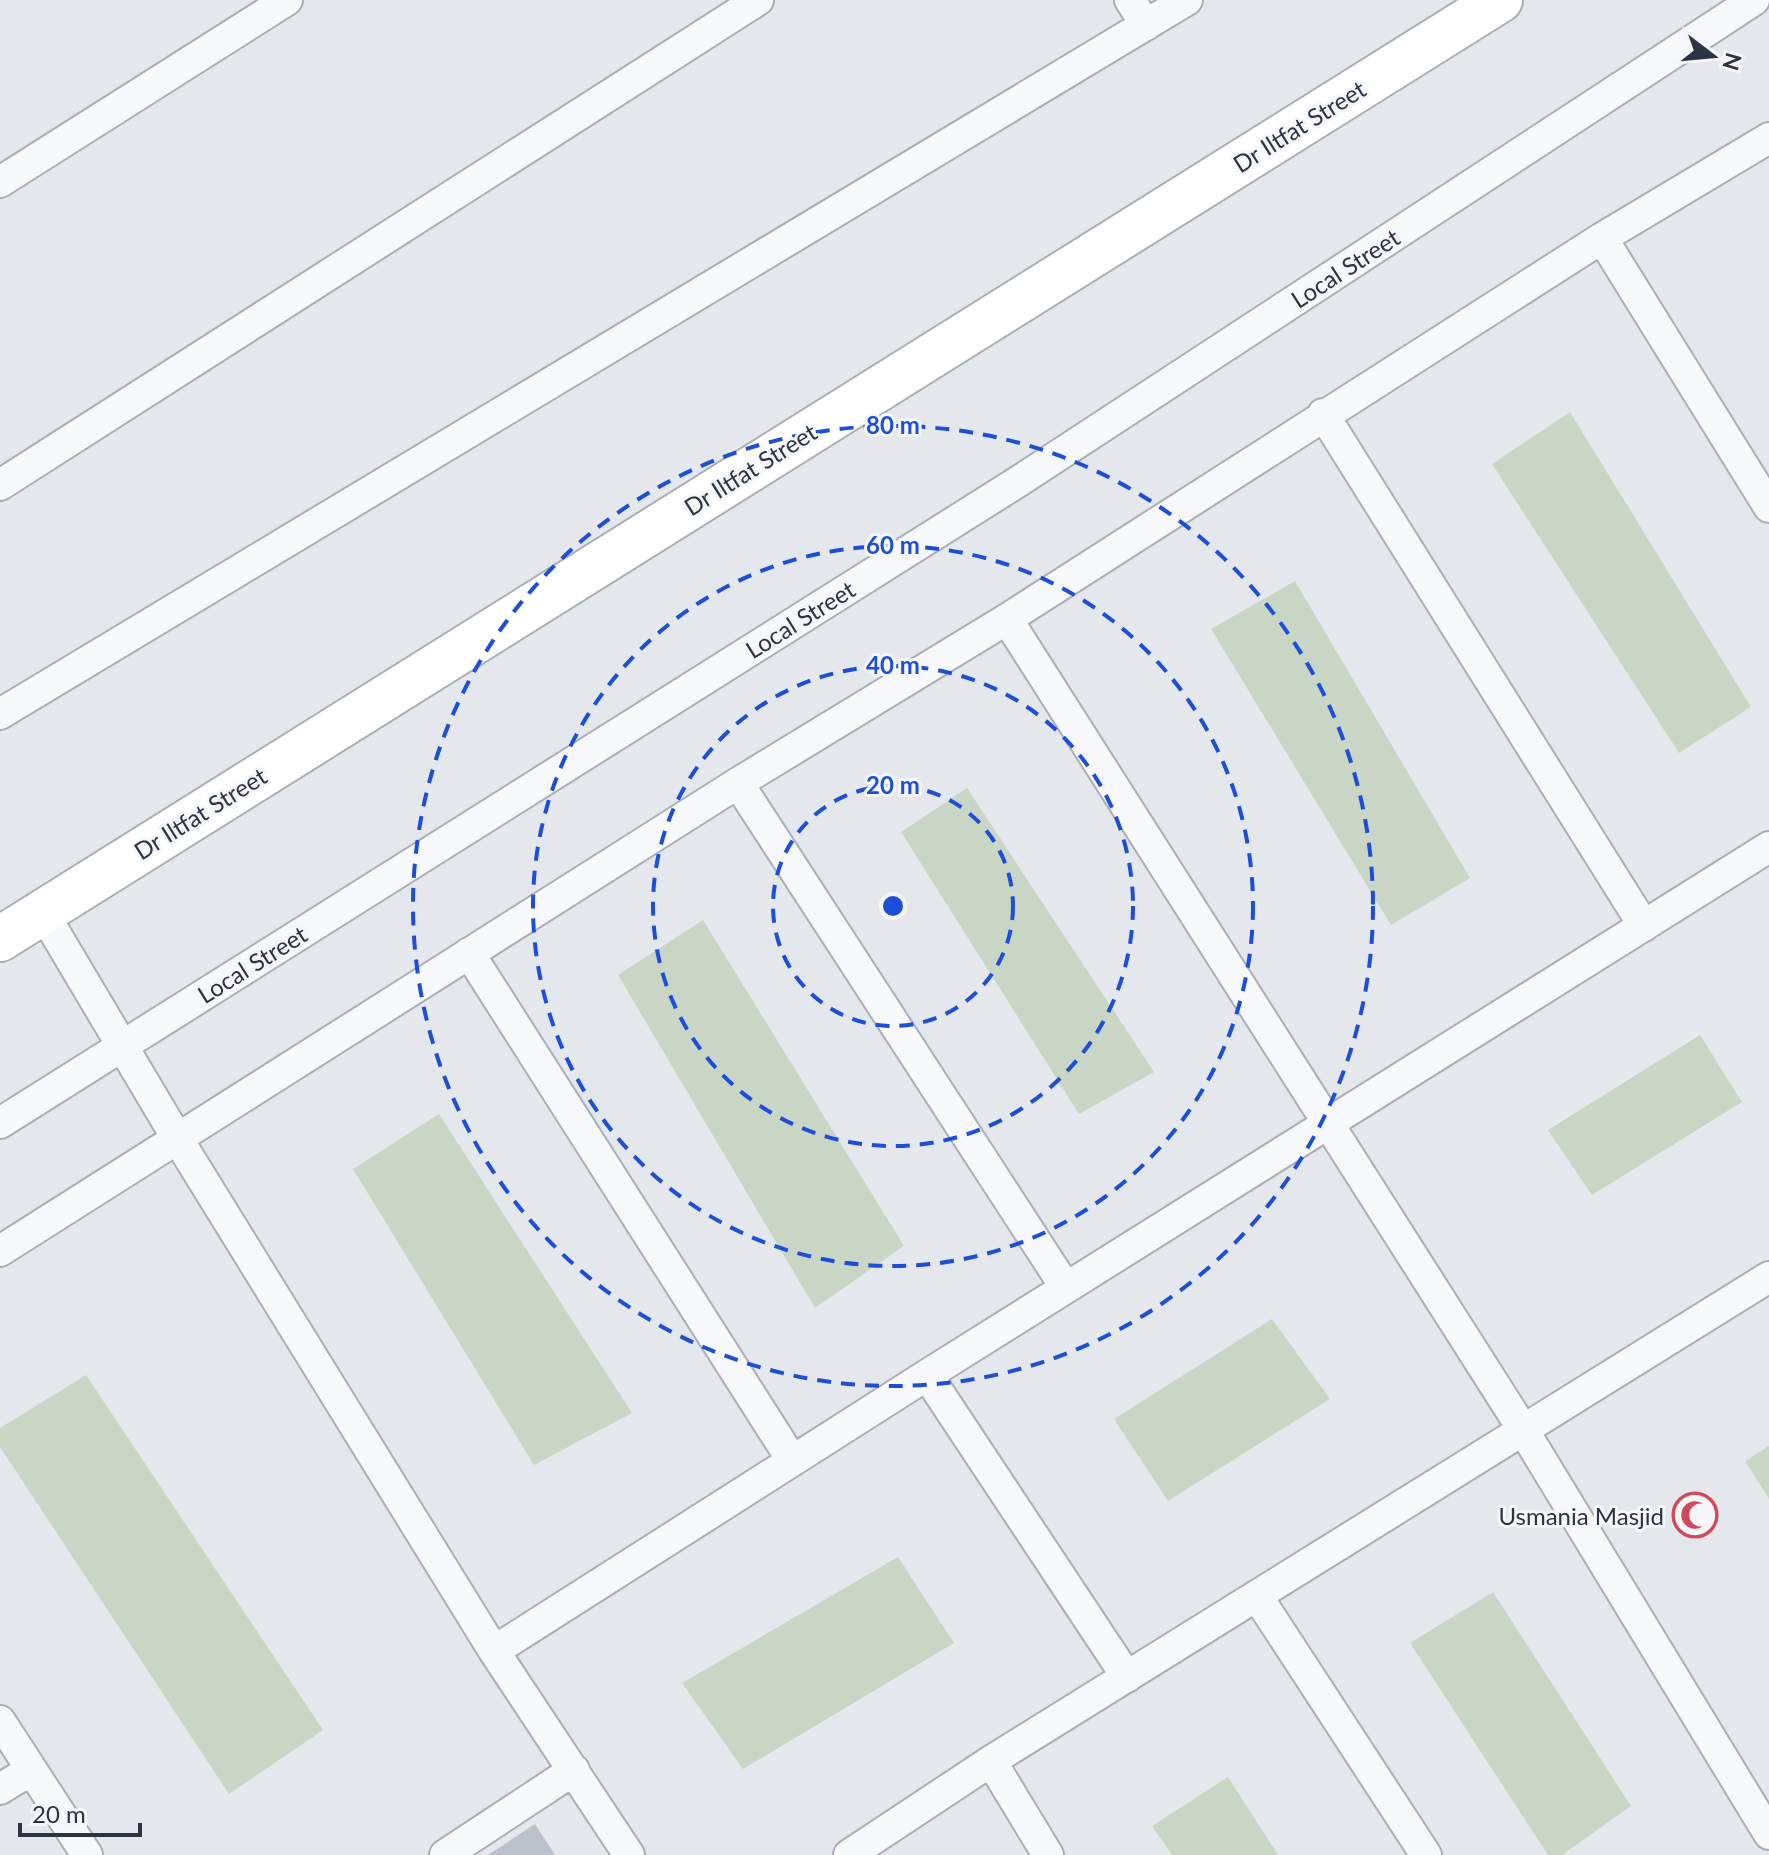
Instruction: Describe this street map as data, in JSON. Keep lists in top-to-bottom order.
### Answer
{
  "streets": {
    "street": ["Dr Iltfat Street", "Local Street"]
  },
  "places": {
    "mosque": ["Usmania Masjid"]
  },
  "scale_bar": "20 m",
  "north": "right",
  "rings": [
    "80 m",
    "60 m",
    "40 m",
    "20 m"
  ]
}
